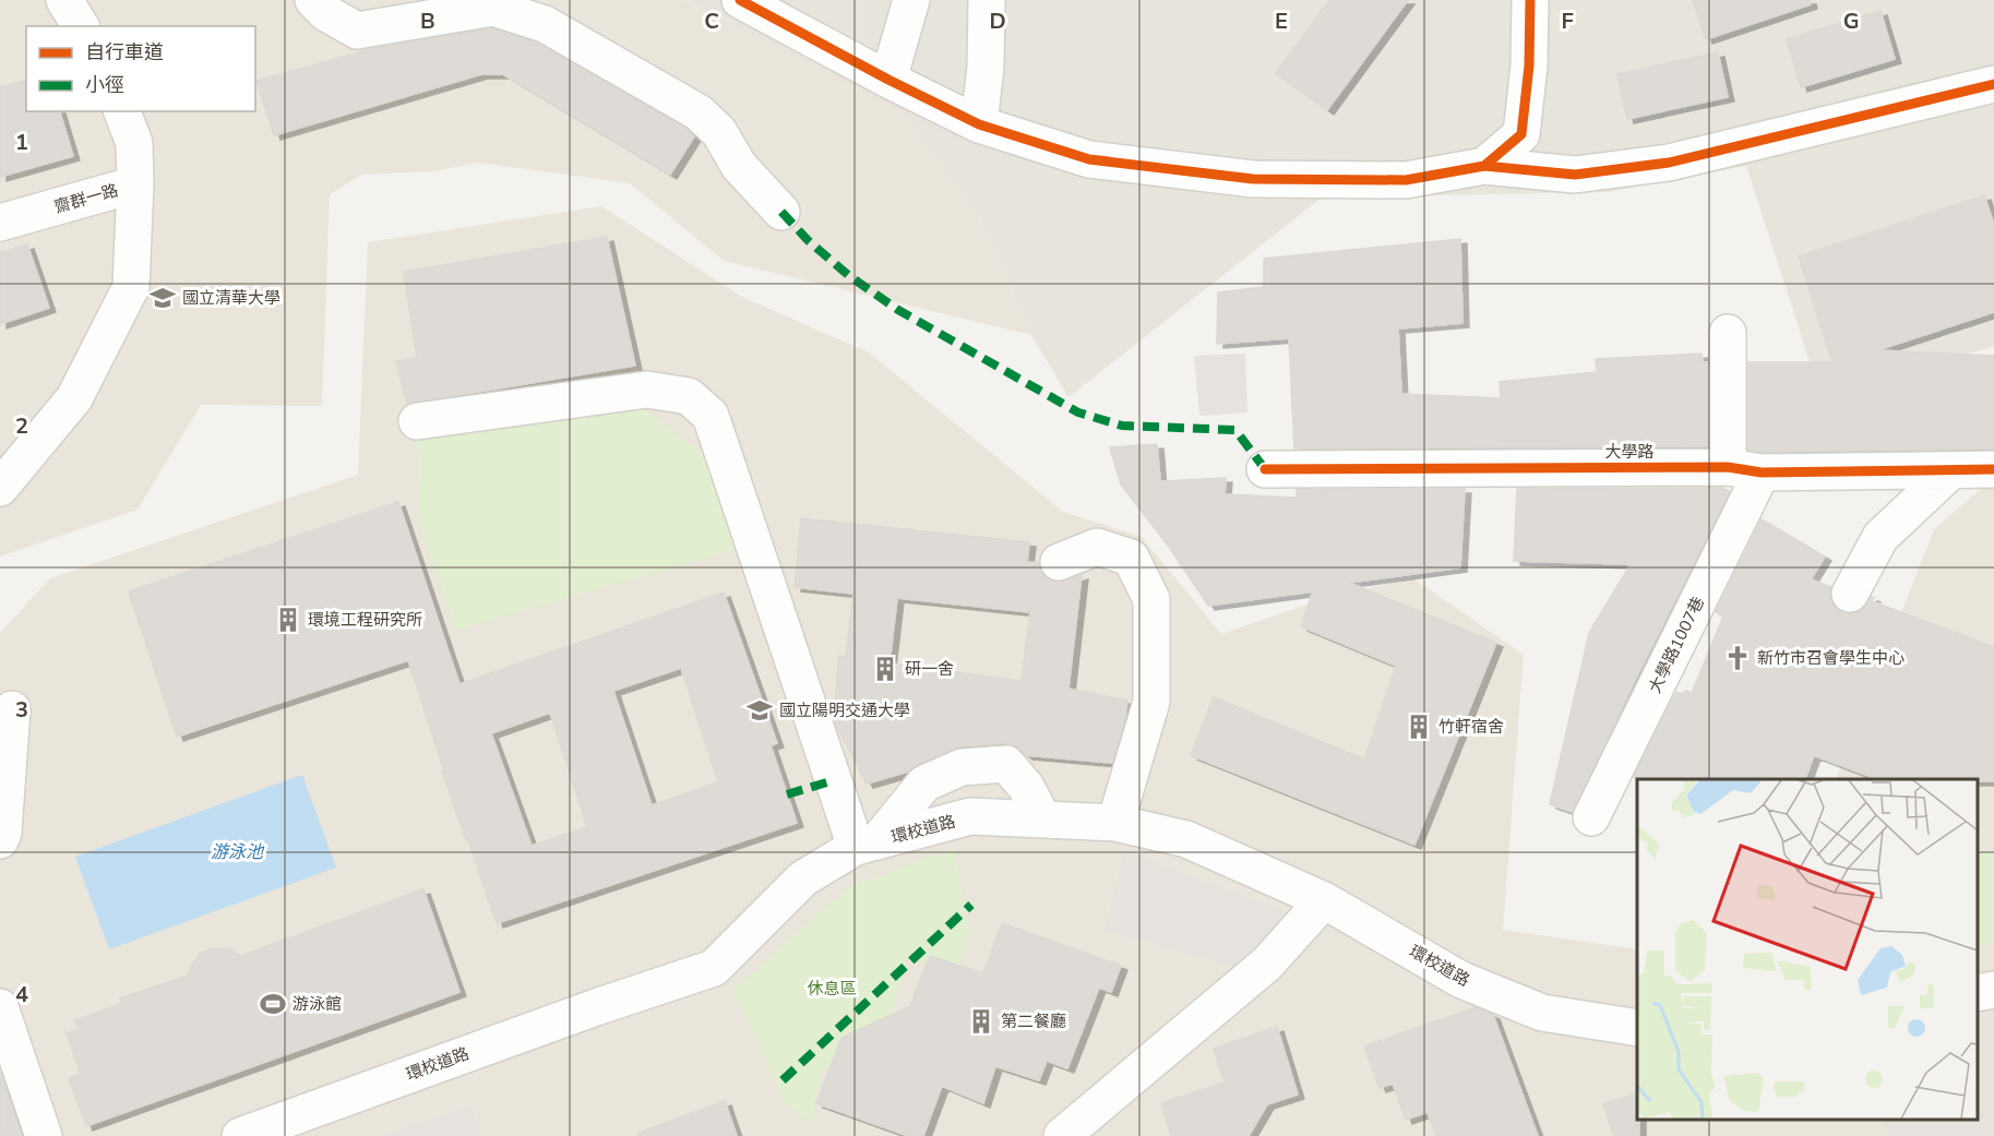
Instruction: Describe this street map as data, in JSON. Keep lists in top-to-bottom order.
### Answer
{
  "streets": {
    "street": [
      "齋群一路",
      "大學路",
      "大學路1007巷",
      "環校道路"
    ]
  },
  "crossings": [
    ["大學路", "大學路1007巷"]
  ],
  "water": ["游泳池"],
  "parks": ["休息區"],
  "places": {
    "school or university": ["國立清華大學", "國立陽明交通大學"],
    "building": [
      "環境工程研究所",
      "研一舍",
      "竹軒宿舍",
      "第二餐廳"
    ],
    "church": ["新竹市召會學生中心"],
    "sports": ["游泳館"]
  },
  "legend": ["自行車道", "小徑"],
  "grid": {
    "columns": [
      "B",
      "C",
      "D",
      "E",
      "F",
      "G"
    ],
    "rows": [
      "1",
      "2",
      "3",
      "4"
    ]
  }
}
